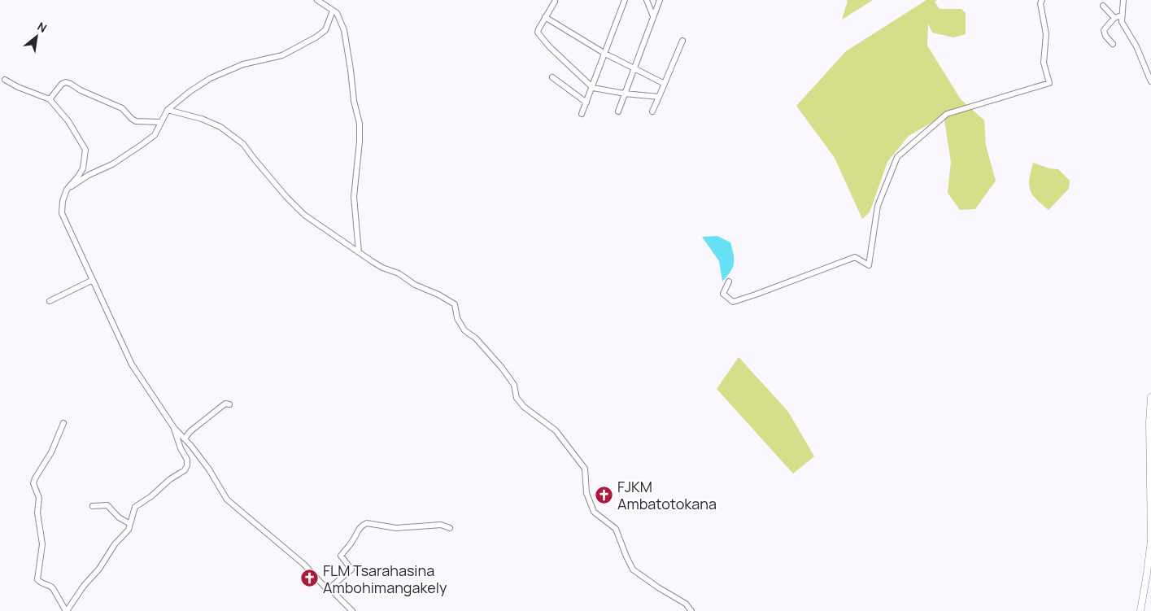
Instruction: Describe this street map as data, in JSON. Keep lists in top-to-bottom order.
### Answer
{
  "places": {
    "church": ["FJKM Ambatotokana", "FLM Tsarahasina Ambohimangakely"]
  },
  "north": "top right"
}
